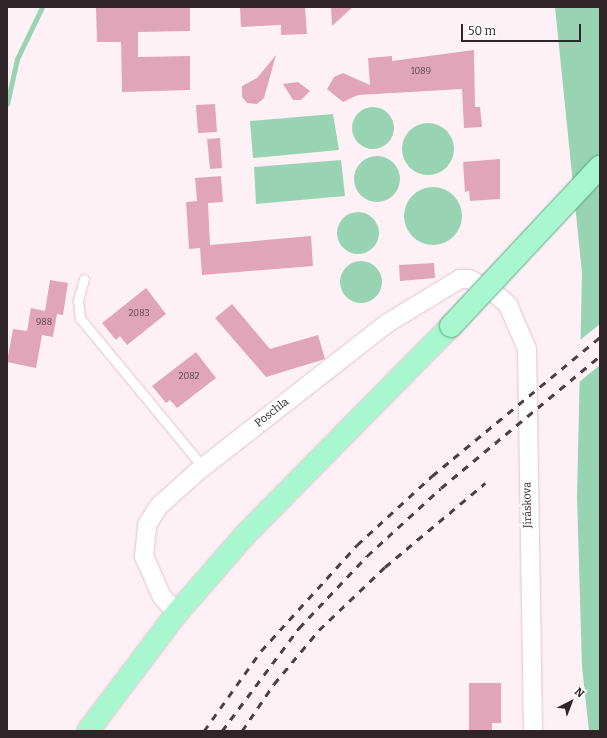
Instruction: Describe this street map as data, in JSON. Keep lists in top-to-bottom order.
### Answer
{
  "streets": {
    "street": ["Poschla", "Jiráskova"]
  },
  "crossings": [
    ["Poschla", "Jiráskova"]
  ],
  "house_numbers": [
    "1089",
    "2083",
    "988",
    "2082"
  ],
  "scale_bar": "50 m",
  "north": "top right"
}
